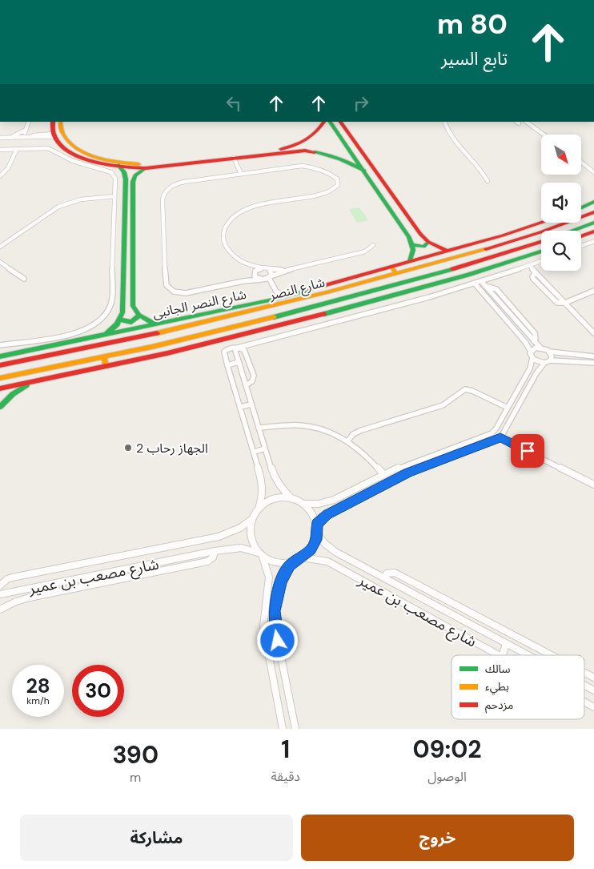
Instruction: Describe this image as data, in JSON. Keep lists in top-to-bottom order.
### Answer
{
  "streets": {
    "street": ["شارع النصر", "شارع النصر الجانبى", "شارع مصعب بن عمير"]
  },
  "places": ["الجهاز رحاب 2"],
  "legend": ["سالك", "بطيء", "مزدحم"],
  "north": "bottom right",
  "page": {
    "turn": ["80 m", "تابع السير"],
    "speed": "28 km/h",
    "limit": "30",
    "eta": [
      "09:02",
      "الوصول",
      "1",
      "دقيقة",
      "390",
      "m"
    ],
    "buttons": ["خروج", "مشاركة"]
  }
}
